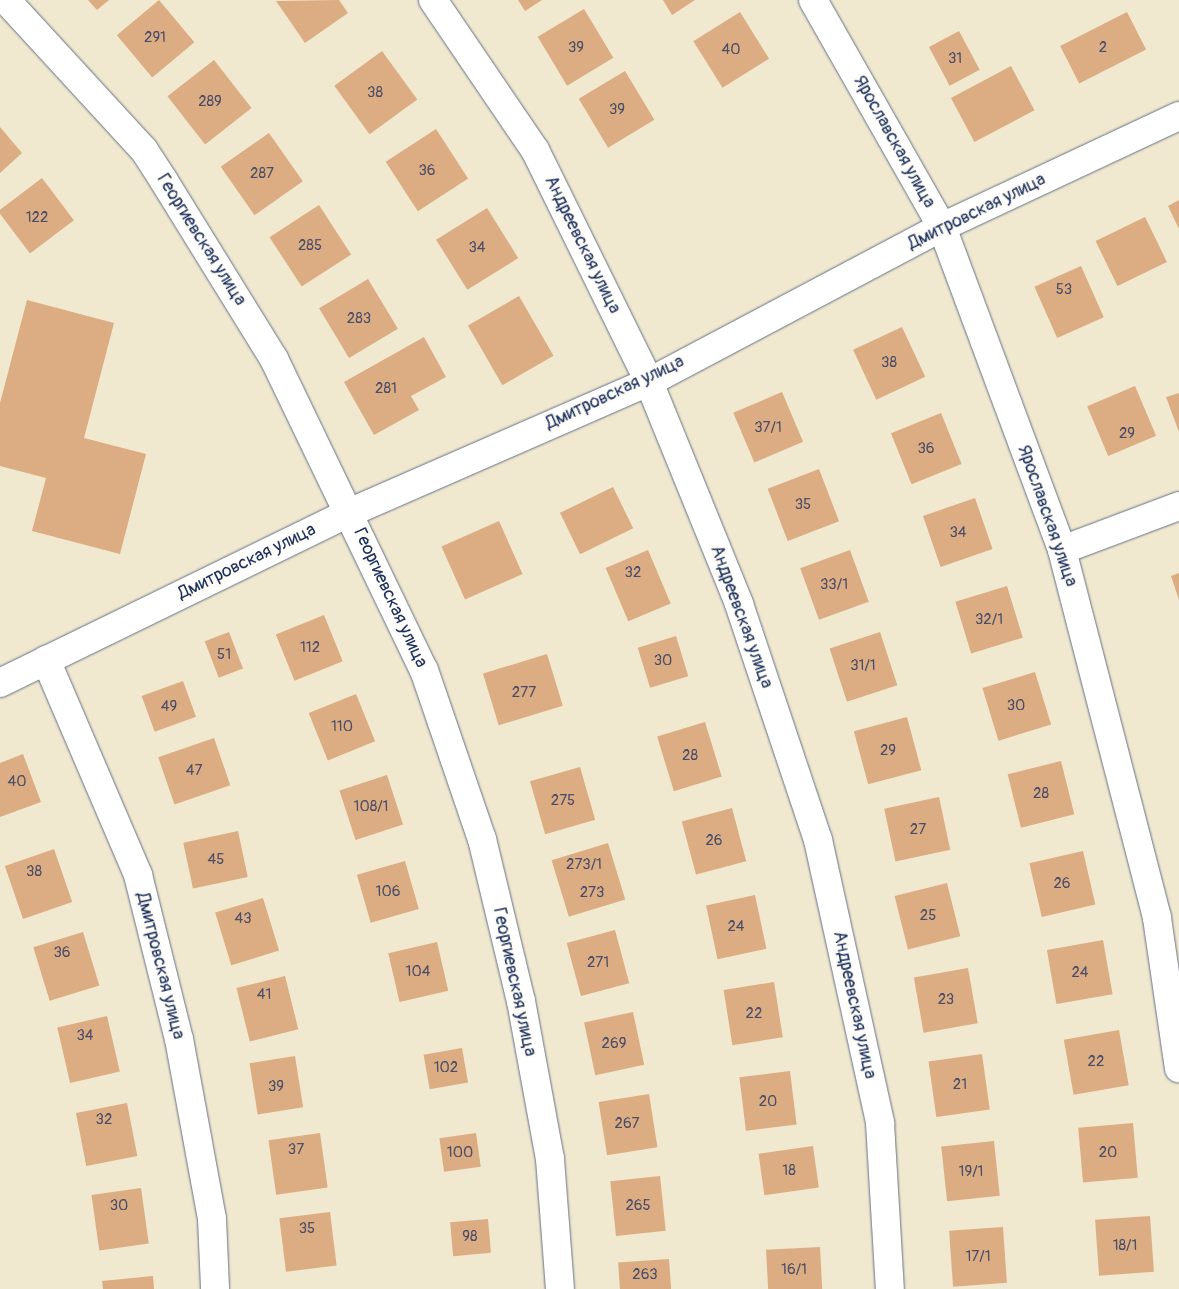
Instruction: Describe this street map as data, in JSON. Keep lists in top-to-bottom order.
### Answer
{
  "streets": {
    "street": [
      "Ярославская улица",
      "Дмитровская улица",
      "Георгиевская улица",
      "Андреевская улица"
    ]
  },
  "crossings": [
    ["Ярославская улица", "Дмитровская улица"],
    ["Дмитровская улица", "Георгиевская улица"],
    ["Дмитровская улица", "Андреевская улица"]
  ],
  "house_numbers": [
    "291",
    "39",
    "2",
    "40",
    "31",
    "38",
    "289",
    "39",
    "36",
    "287",
    "122",
    "285",
    "34",
    "53",
    "283",
    "38",
    "281",
    "37/1",
    "29",
    "36",
    "35",
    "34",
    "32",
    "33/1",
    "32/1",
    "112",
    "51",
    "30",
    "31/1",
    "277",
    "30",
    "49",
    "110",
    "29",
    "28",
    "47",
    "40",
    "28",
    "275",
    "108/1",
    "27",
    "26",
    "45",
    "273/1",
    "38",
    "26",
    "106",
    "273",
    "25",
    "43",
    "24",
    "36",
    "271",
    "104",
    "24",
    "41",
    "23",
    "22",
    "34",
    "269",
    "22",
    "102",
    "21",
    "39",
    "20",
    "32",
    "267",
    "37",
    "100",
    "20",
    "18",
    "19/1",
    "30",
    "265",
    "35",
    "98",
    "18/1",
    "17/1",
    "16/1",
    "263"
  ]
}
